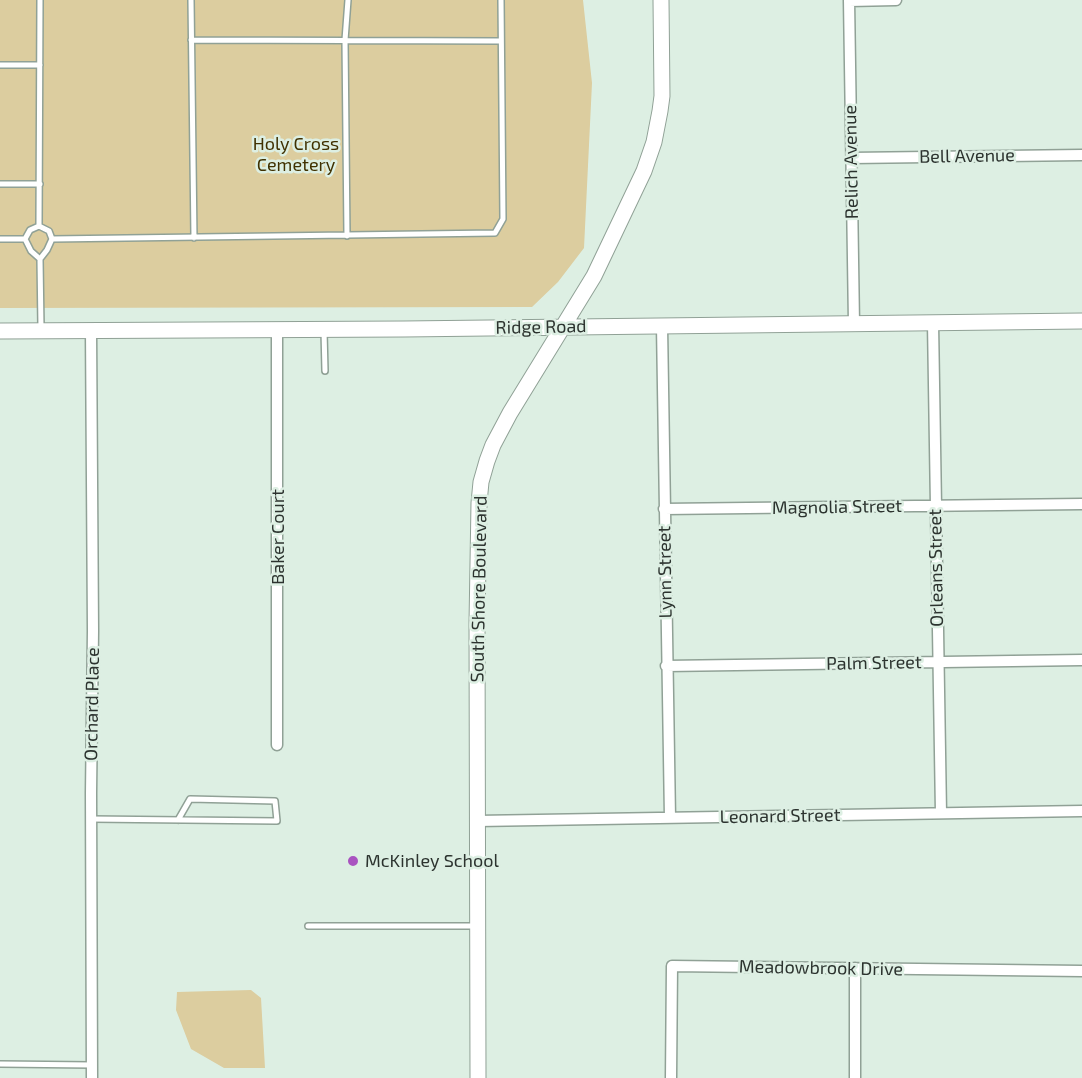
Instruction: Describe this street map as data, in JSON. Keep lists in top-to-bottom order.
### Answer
{
  "streets": {
    "street": [
      "Bell Avenue",
      "Relich Avenue",
      "Ridge Road",
      "Magnolia Street",
      "Baker Court",
      "Orleans Street",
      "Lynn Street",
      "South Shore Boulevard",
      "Palm Street",
      "Orchard Place",
      "Leonard Street",
      "Meadowbrook Drive"
    ]
  },
  "crossings": [
    ["Bell Avenue", "Relich Avenue"],
    ["Relich Avenue", "Ridge Road"],
    ["Ridge Road", "Baker Court"],
    ["Ridge Road", "Orleans Street"],
    ["Ridge Road", "Lynn Street"],
    ["Ridge Road", "South Shore Boulevard"],
    ["Ridge Road", "Orchard Place"],
    ["Magnolia Street", "Orleans Street"],
    ["Magnolia Street", "Lynn Street"],
    ["Orleans Street", "Palm Street"],
    ["Orleans Street", "Leonard Street"],
    ["Lynn Street", "Palm Street"],
    ["Lynn Street", "Leonard Street"],
    ["South Shore Boulevard", "Leonard Street"]
  ],
  "parks": ["Holy Cross Cemetery"],
  "places": ["McKinley School"]
}
